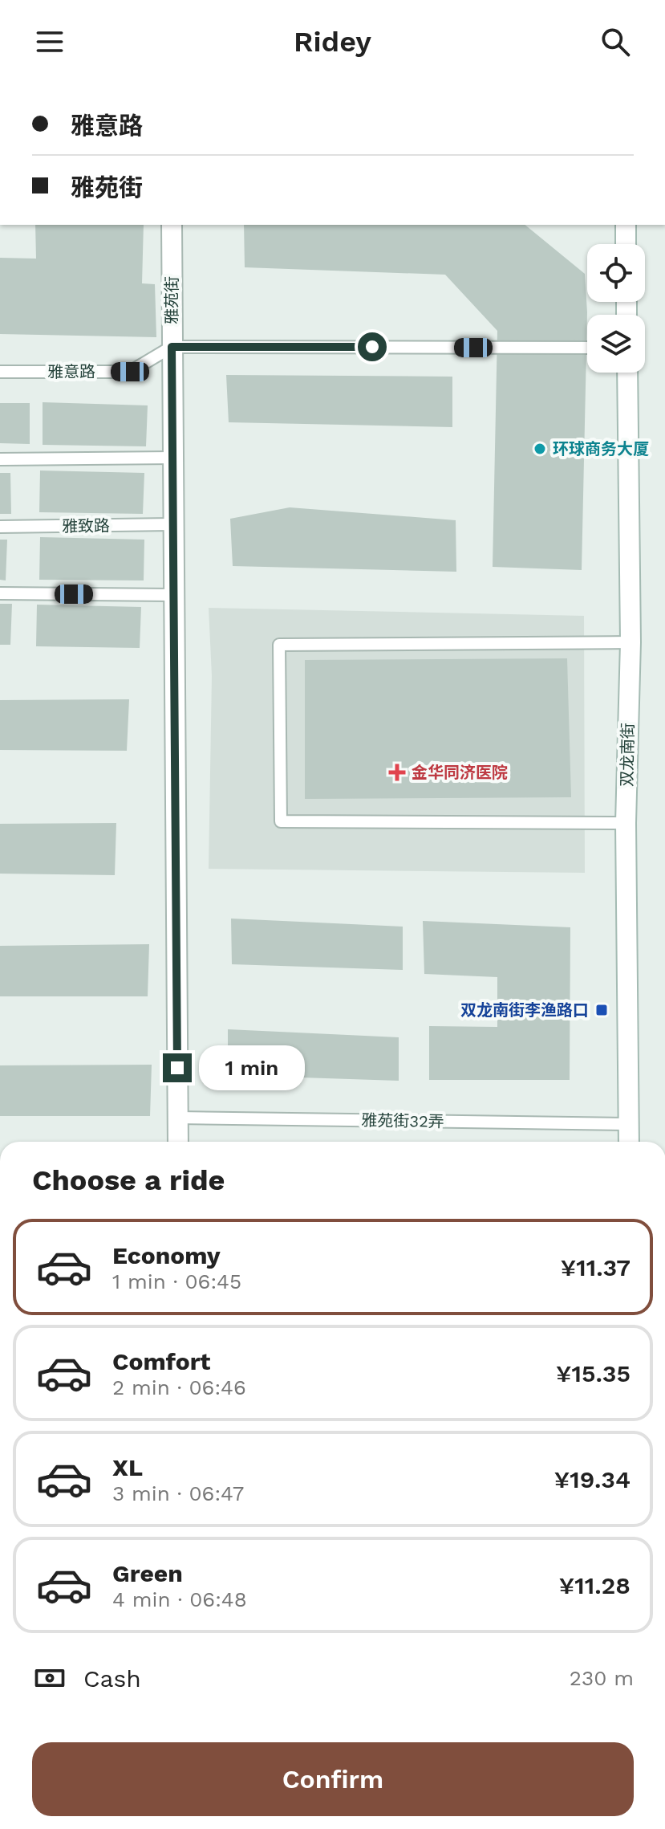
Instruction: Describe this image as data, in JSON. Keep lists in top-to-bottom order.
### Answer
{
  "streets": {
    "street": ["雅苑街", "双龙南街"],
    "lane": ["雅意路", "雅致路", "雅苑街32弄"]
  },
  "crossings": [
    ["雅苑街", "雅意路"],
    ["雅苑街", "雅致路"],
    ["雅苑街", "雅苑街32弄"],
    ["双龙南街", "雅苑街32弄"]
  ],
  "places": {
    "other": ["环球商务大厦"],
    "health": ["金华同济医院"],
    "transit": ["双龙南街李渔路口"]
  },
  "page": {
    "header": "Ridey",
    "banner": ["雅意路", "雅苑街"],
    "bubble": "1 min",
    "heading": "Choose a ride",
    "list": [
      {
        "name": "Economy",
        "note": "1 min · 06:45",
        "value": "¥11.37"
      },
      {
        "name": "Comfort",
        "note": "2 min · 06:46",
        "value": "¥15.35"
      },
      {
        "name": "XL",
        "note": "3 min · 06:47",
        "value": "¥19.34"
      },
      {
        "name": "Green",
        "note": "4 min · 06:48",
        "value": "¥11.28"
      }
    ],
    "pay": ["Cash", "230 m"],
    "buttons": "Confirm"
  }
}
